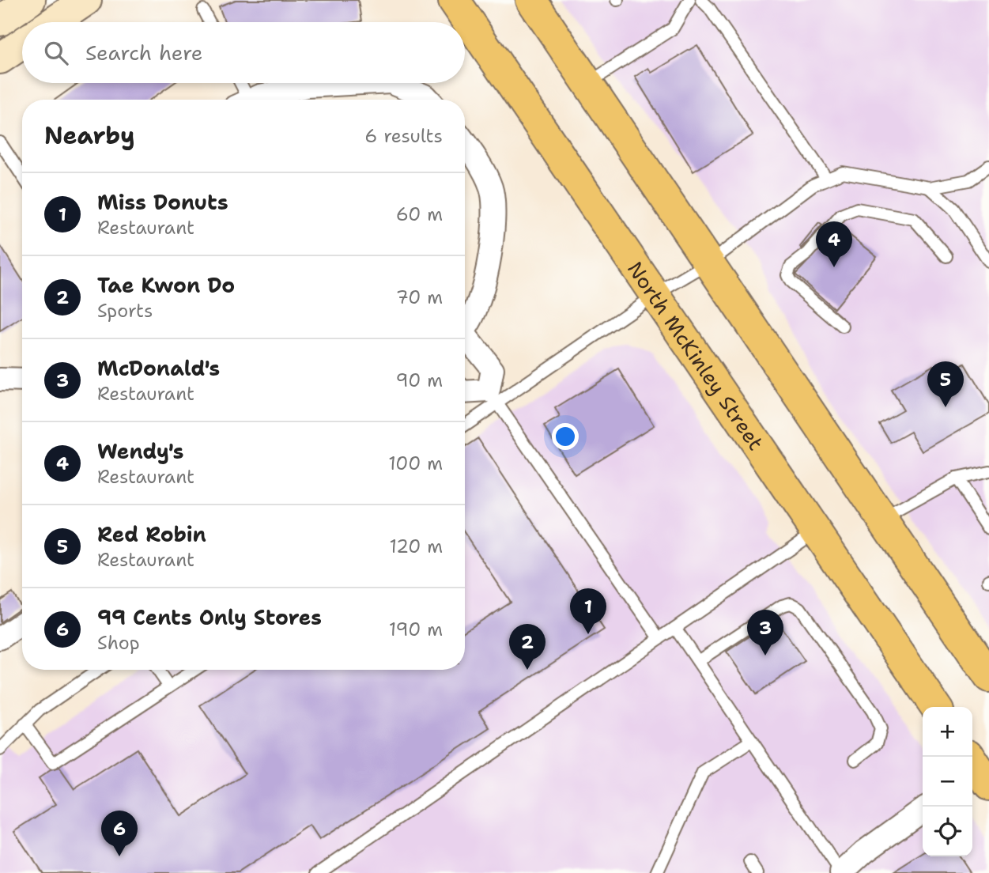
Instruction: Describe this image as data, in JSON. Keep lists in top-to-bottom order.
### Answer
{
  "streets": {
    "main road": ["North McKinley Street"]
  },
  "page": {
    "search": "Search here",
    "heading": ["Nearby", "6 results"],
    "list": [
      {
        "mark": "1",
        "name": "Miss Donuts",
        "note": "Restaurant",
        "value": "60 m"
      },
      {
        "mark": "2",
        "name": "Tae Kwon Do",
        "note": "Sports",
        "value": "70 m"
      },
      {
        "mark": "3",
        "name": "McDonald's",
        "note": "Restaurant",
        "value": "90 m"
      },
      {
        "mark": "4",
        "name": "Wendy's",
        "note": "Restaurant",
        "value": "100 m"
      },
      {
        "mark": "5",
        "name": "Red Robin",
        "note": "Restaurant",
        "value": "120 m"
      },
      {
        "mark": "6",
        "name": "99 Cents Only Stores",
        "note": "Shop",
        "value": "190 m"
      }
    ],
    "pins": [
      "4",
      "5",
      "1",
      "3",
      "2",
      "6"
    ],
    "map_buttons": ["+", "−"]
  }
}
